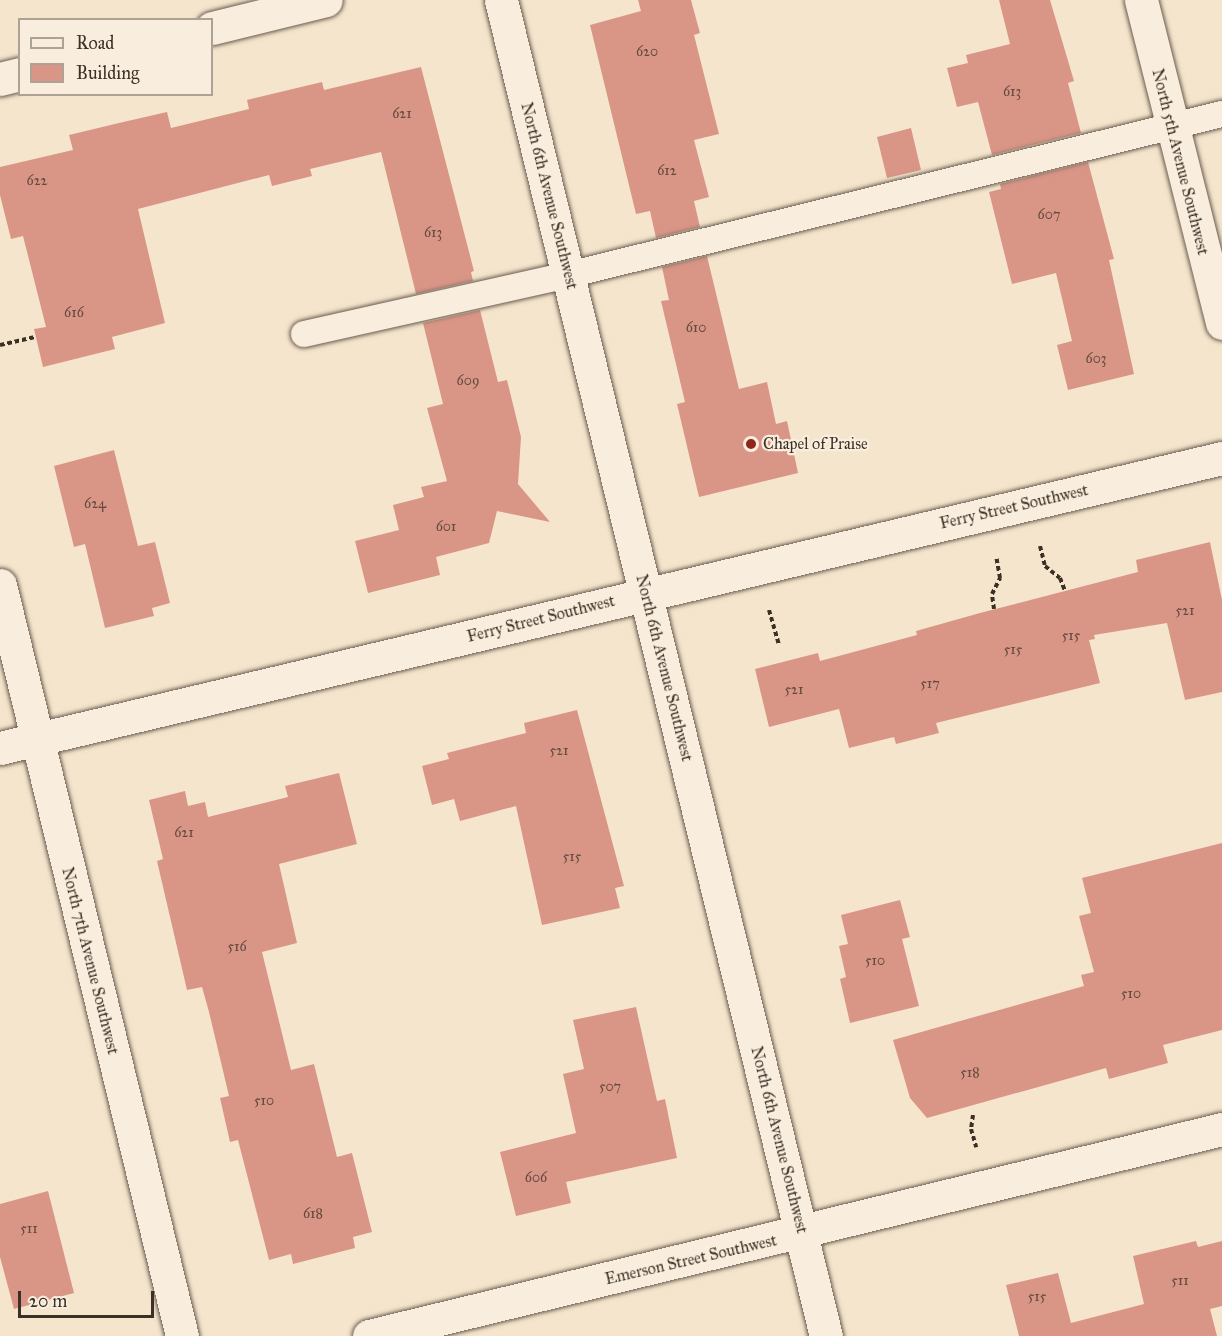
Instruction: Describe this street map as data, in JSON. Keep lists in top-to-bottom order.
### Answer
{
  "streets": {
    "street": [
      "North 5th Avenue Southwest",
      "North 6th Avenue Southwest",
      "Ferry Street Southwest",
      "North 7th Avenue Southwest",
      "Emerson Street Southwest"
    ]
  },
  "crossings": [
    ["North 6th Avenue Southwest", "Ferry Street Southwest"],
    ["North 6th Avenue Southwest", "Emerson Street Southwest"],
    ["Ferry Street Southwest", "North 7th Avenue Southwest"]
  ],
  "places": ["Chapel of Praise"],
  "house_numbers": [
    "620",
    "613",
    "621",
    "612",
    "622",
    "607",
    "613",
    "616",
    "610",
    "603",
    "609",
    "624",
    "601",
    "521",
    "515",
    "515",
    "517",
    "521",
    "521",
    "621",
    "515",
    "516",
    "510",
    "510",
    "518",
    "507",
    "510",
    "606",
    "618",
    "511",
    "511",
    "515"
  ],
  "legend": ["Road", "Building"],
  "scale_bar": "20 m"
}
